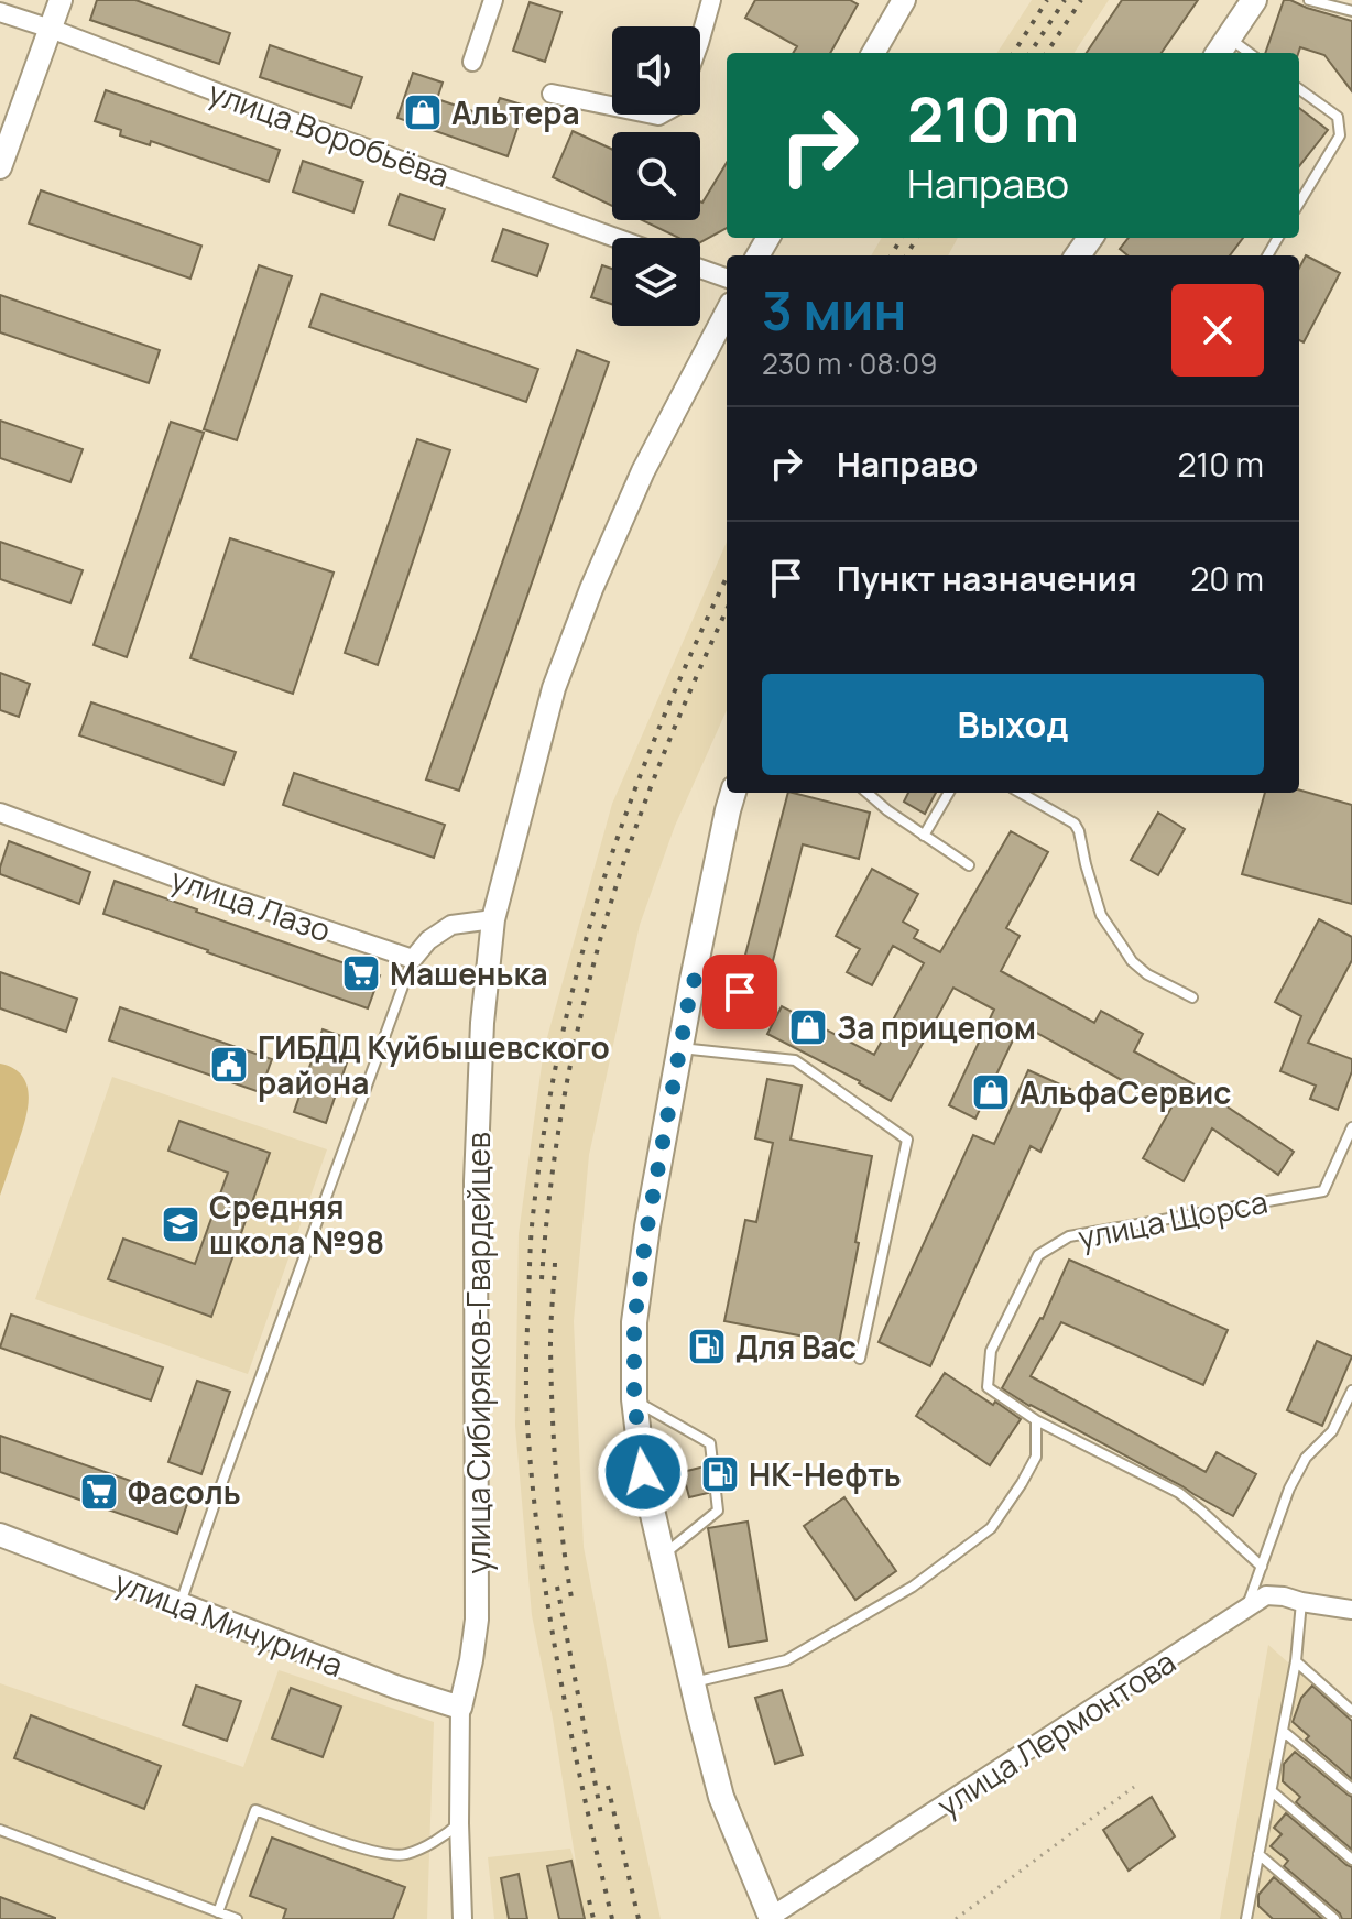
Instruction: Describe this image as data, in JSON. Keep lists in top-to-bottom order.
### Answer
{
  "streets": {
    "street": [
      "улица Воробьёва",
      "улица Лазо",
      "улица Сибиряков-Гвардейцев",
      "улица Мичурина",
      "улица Лермонтова"
    ],
    "lane": ["улица Щорса"]
  },
  "crossings": [
    ["улица Сибиряков-Гвардейцев", "улица Мичурина"]
  ],
  "places": {
    "shop": ["Альтера", "За прицепом", "АльфаСервис"],
    "supermarket": ["Машенька", "Фасоль"],
    "public building": ["ГИБДД Куйбышевского района"],
    "school or university": ["Средняя школа №98"],
    "fuel station": ["Для Вас", "НК-Нефть"]
  },
  "page": {
    "turn": ["210 m", "Направо"],
    "heading": ["3 мин", "230 m · 08:09"],
    "list": [
      {
        "name": "Направо",
        "value": "210 m"
      },
      {
        "name": "Пункт назначения",
        "value": "20 m"
      }
    ],
    "buttons": "Выход"
  }
}
